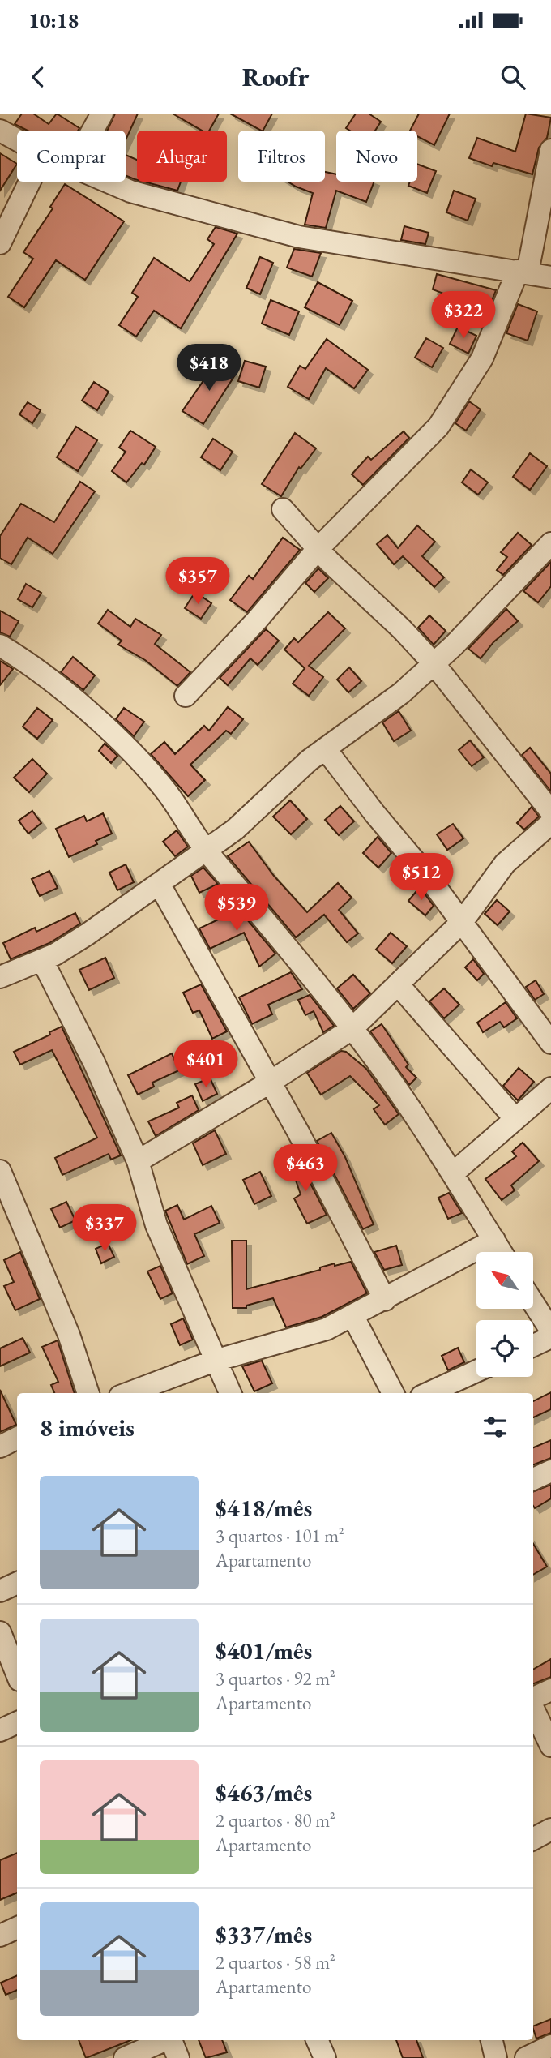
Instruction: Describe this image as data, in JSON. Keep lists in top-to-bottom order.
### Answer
{
  "north": "top left",
  "page": {
    "status": "10:18",
    "header": "Roofr",
    "chip": [
      "Comprar",
      "Alugar",
      "Filtros",
      "Novo"
    ],
    "price": [
      "$322",
      "$418",
      "$357",
      "$512",
      "$539",
      "$401",
      "$463",
      "$337"
    ],
    "heading": "8 imóveis",
    "list": [
      {
        "name": "$418/mês",
        "note": "3 quartos · 101 m² · Apartamento"
      },
      {
        "name": "$401/mês",
        "note": "3 quartos · 92 m² · Apartamento"
      },
      {
        "name": "$463/mês",
        "note": "2 quartos · 80 m² · Apartamento"
      },
      {
        "name": "$337/mês",
        "note": "2 quartos · 58 m² · Apartamento"
      }
    ]
  }
}
